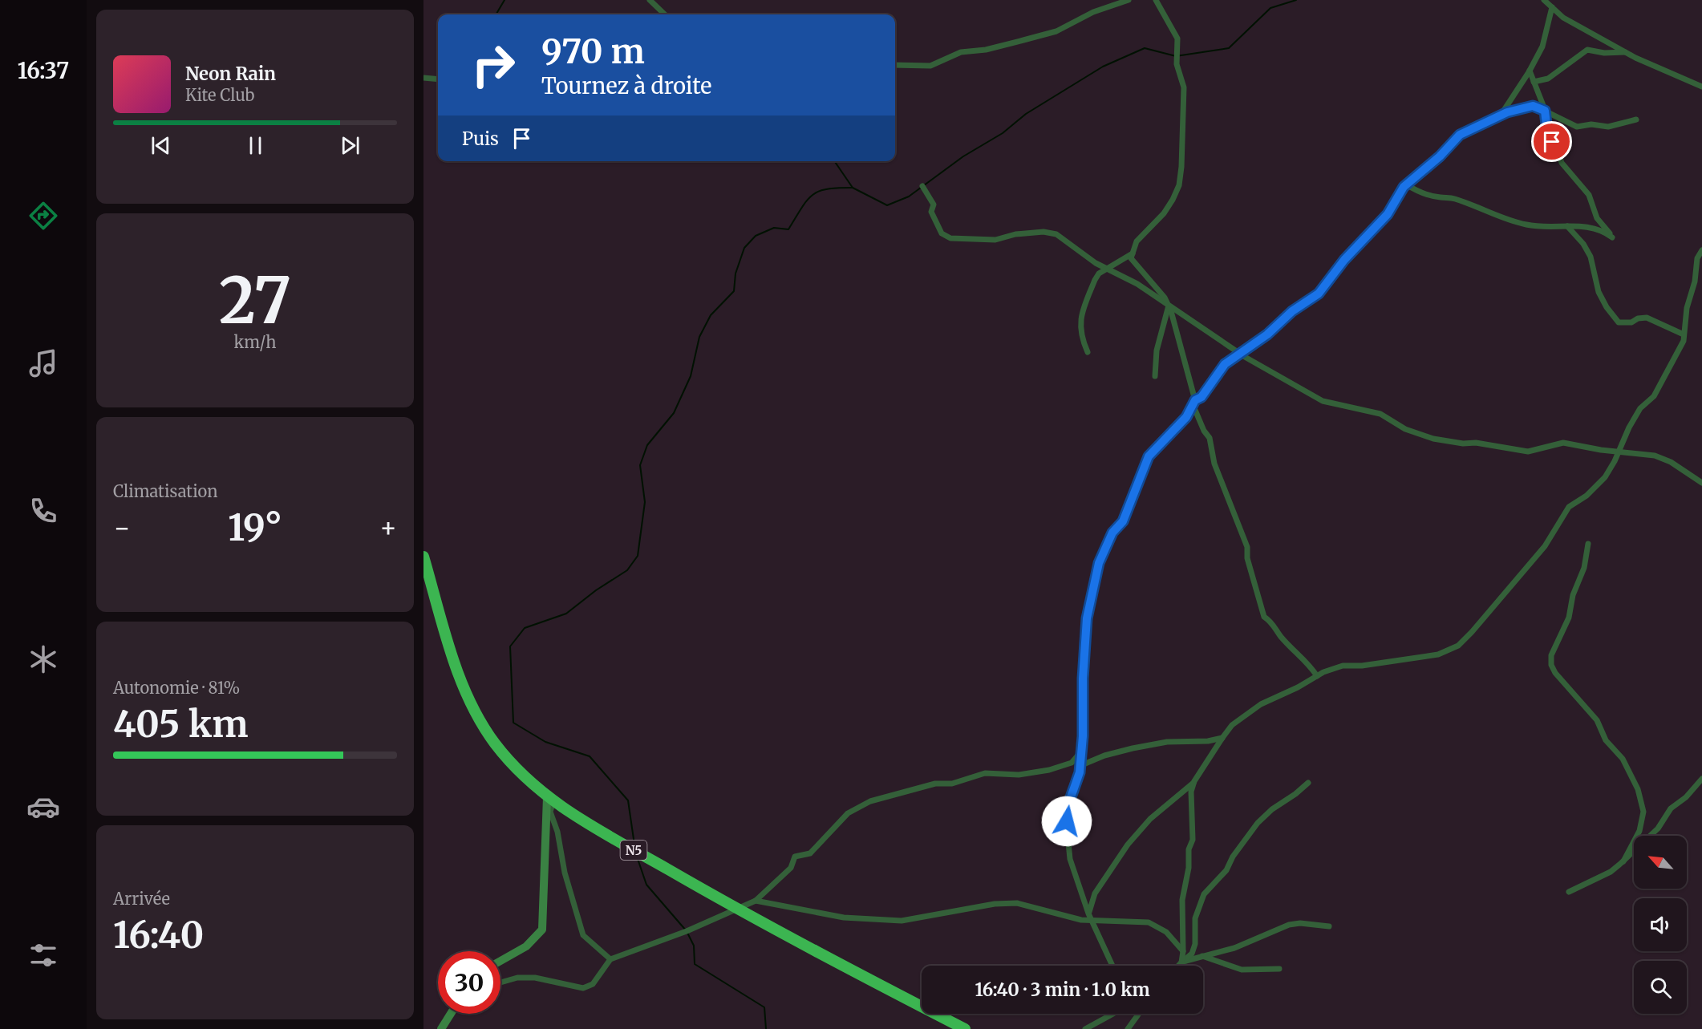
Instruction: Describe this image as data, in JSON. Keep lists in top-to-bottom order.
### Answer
{
  "streets": {
    "highway": ["N5"]
  },
  "north": "top left",
  "page": {
    "tabs": "16:37",
    "turn": ["970 m", "Tournez à droite"],
    "song": ["Neon Rain", "Kite Club"],
    "then": "Puis",
    "tile": [
      ["27", "km/h"],
      "Climatisation",
      ["Autonomie · 81%", "405 km"],
      ["Arrivée", "16:40"]
    ],
    "heat": ["−", "19°", "+"],
    "limit": "30",
    "trip": "16:40 · 3 min · 1.0 km"
  }
}
